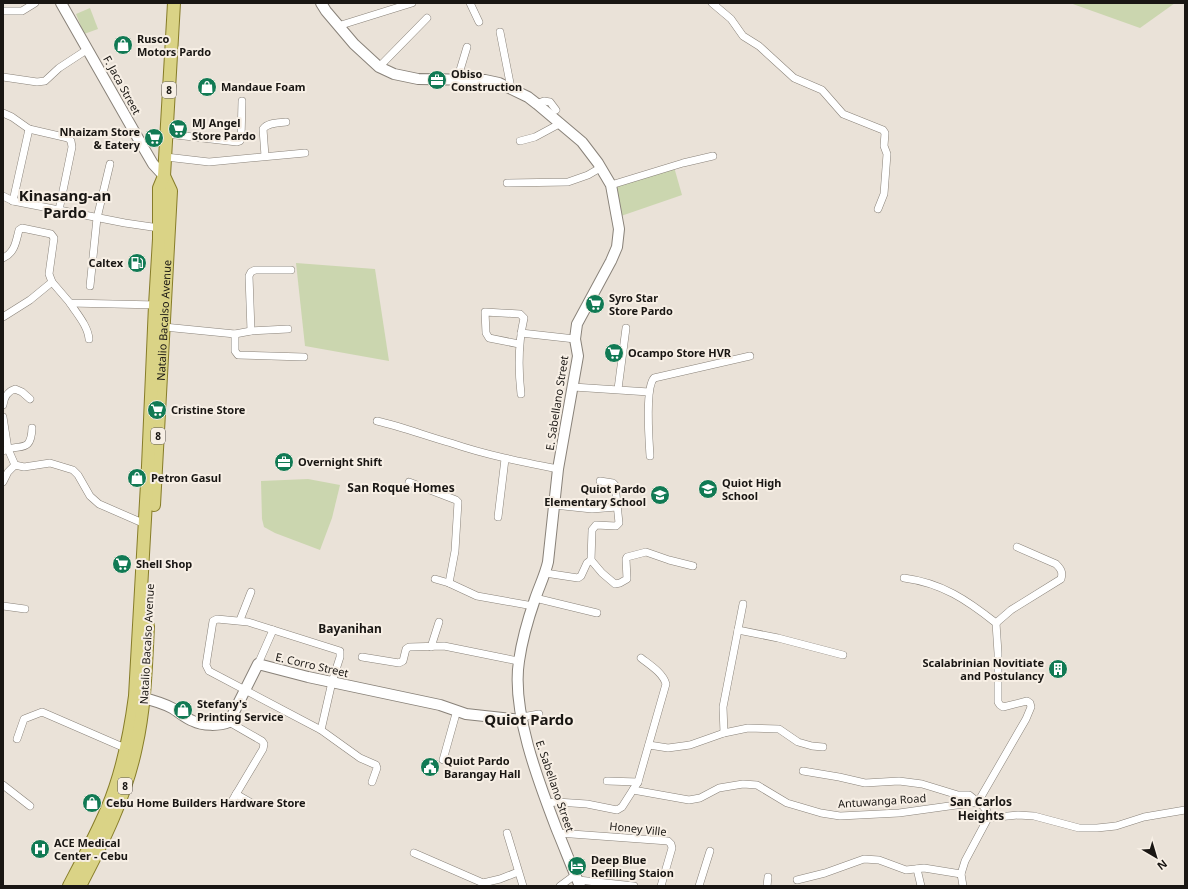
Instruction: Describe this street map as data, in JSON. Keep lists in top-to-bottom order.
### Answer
{
  "streets": {
    "main road": ["8", "Natalio Bacalso Avenue"],
    "street": [
      "F. Jaca Street",
      "E. Sabellano Street",
      "E. Corro Street",
      "Antuwanga Road",
      "Honey Ville"
    ]
  },
  "crossings": [
    ["F. Jaca Street", "Natalio Bacalso Avenue"],
    ["E. Sabellano Street", "E. Corro Street"],
    ["E. Sabellano Street", "Honey Ville"]
  ],
  "districts": [
    "Kinasang-an Pardo",
    "San Roque Homes",
    "Bayanihan",
    "Quiot Pardo",
    "San Carlos Heights"
  ],
  "places": {
    "shop": [
      "Rusco Motors Pardo",
      "Mandaue Foam",
      "Petron Gasul",
      "Stefany's Printing Service",
      "Cebu Home Builders Hardware Store"
    ],
    "office": ["Obiso Construction", "Overnight Shift"],
    "supermarket": [
      "MJ Angel Store Pardo",
      "Nhaizam Store & Eatery",
      "Syro Star Store Pardo",
      "Ocampo Store HVR",
      "Cristine Store",
      "Shell Shop"
    ],
    "fuel station": ["Caltex"],
    "school or university": ["Quiot High School", "Quiot Pardo Elementary School"],
    "building": ["Scalabrinian Novitiate and Postulancy"],
    "public building": ["Quiot Pardo Barangay Hall"],
    "hospital": ["ACE Medical Center - Cebu"],
    "hotel": ["Deep Blue Refilling Staion"]
  },
  "north": "bottom right"
}
